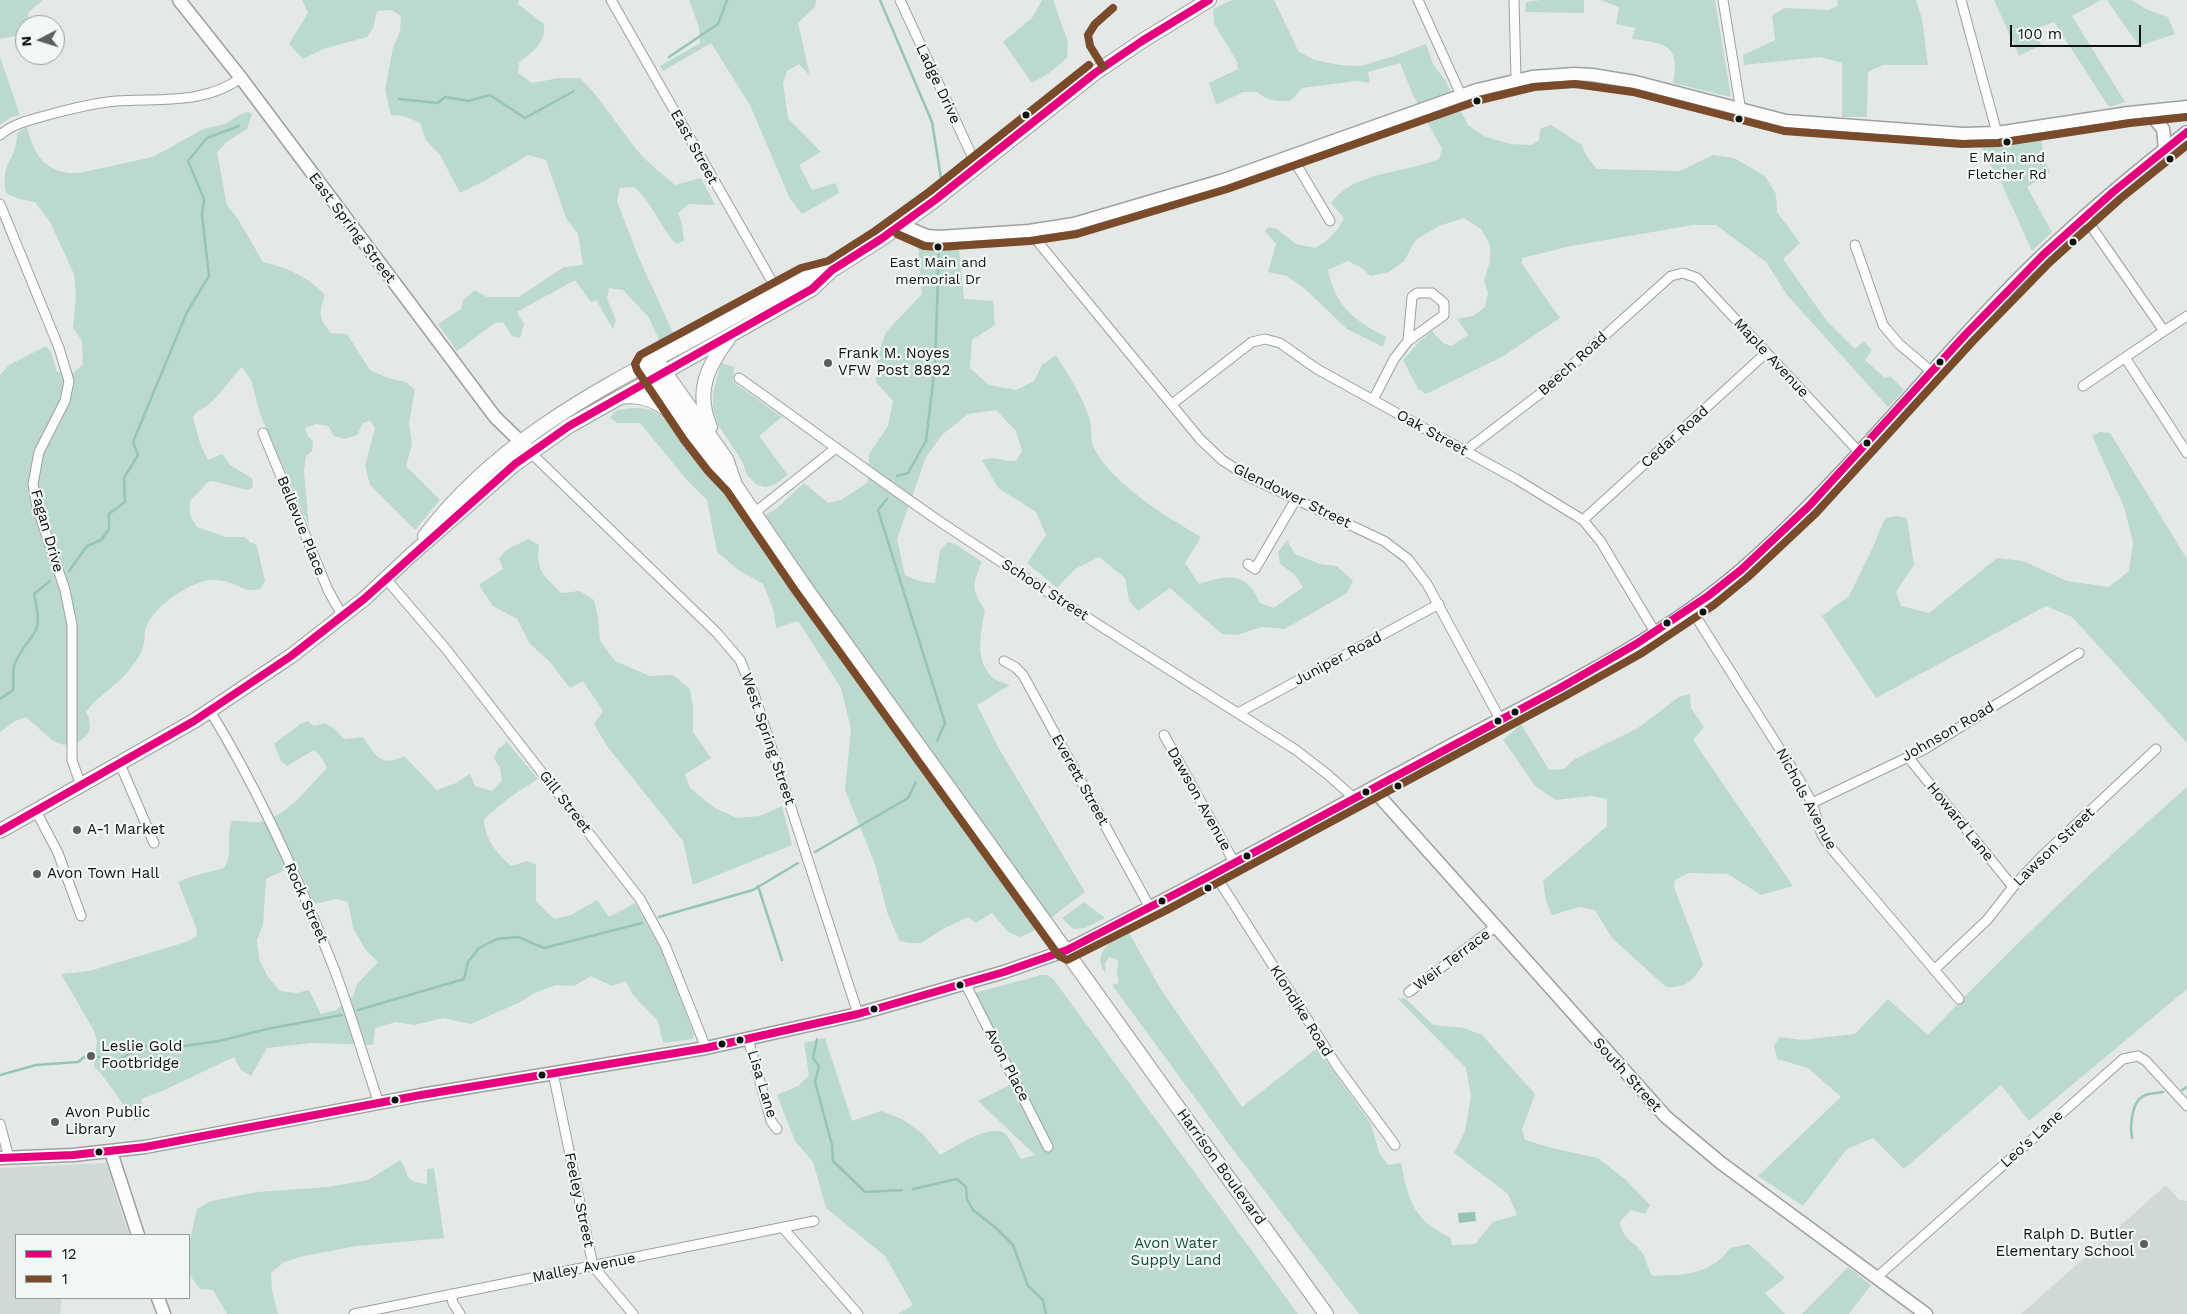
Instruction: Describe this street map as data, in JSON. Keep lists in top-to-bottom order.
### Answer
{
  "streets": {
    "main road": ["East Spring Street", "South Street", "Harrison Boulevard"],
    "street": [
      "Ladge Drive",
      "East Street",
      "Maple Avenue",
      "Beech Road",
      "Oak Street",
      "Cedar Road",
      "Glendower Street",
      "Bellevue Place",
      "Fagan Drive",
      "School Street",
      "Juniper Road",
      "Johnson Road",
      "West Spring Street",
      "Everett Street",
      "Dawson Avenue",
      "Nichols Avenue",
      "Gill Street",
      "Howard Lane",
      "Lawson Street",
      "Rock Street",
      "Weir Terrace",
      "Klondike Road",
      "Avon Place",
      "Lisa Lane",
      "Leo's Lane",
      "Feeley Street",
      "Malley Avenue"
    ]
  },
  "crossings": [
    ["East Spring Street", "West Spring Street"],
    ["Maple Avenue", "Beech Road"],
    ["Maple Avenue", "Cedar Road"],
    ["Beech Road", "Oak Street"],
    ["Oak Street", "Cedar Road"],
    ["Oak Street", "Glendower Street"],
    ["Glendower Street", "Juniper Road"],
    ["School Street", "Juniper Road"],
    ["Johnson Road", "Nichols Avenue"],
    ["Johnson Road", "Howard Lane"],
    ["Nichols Avenue", "Lawson Street"],
    ["Howard Lane", "Lawson Street"],
    ["Weir Terrace", "South Street"],
    ["South Street", "Leo's Lane"],
    ["Feeley Street", "Malley Avenue"]
  ],
  "parks": ["Avon Water Supply Land"],
  "places": [
    "E Main and Fletcher Rd",
    "East Main and memorial Dr",
    "Frank M. Noyes VFW Post 8892",
    "A-1 Market",
    "Avon Town Hall",
    "Leslie Gold Footbridge",
    "Avon Public Library",
    "Ralph D. Butler Elementary School"
  ],
  "lines": ["transit line 12", "transit line 1"],
  "legend": ["12", "1"],
  "scale_bar": "100 m",
  "north": "left"
}
